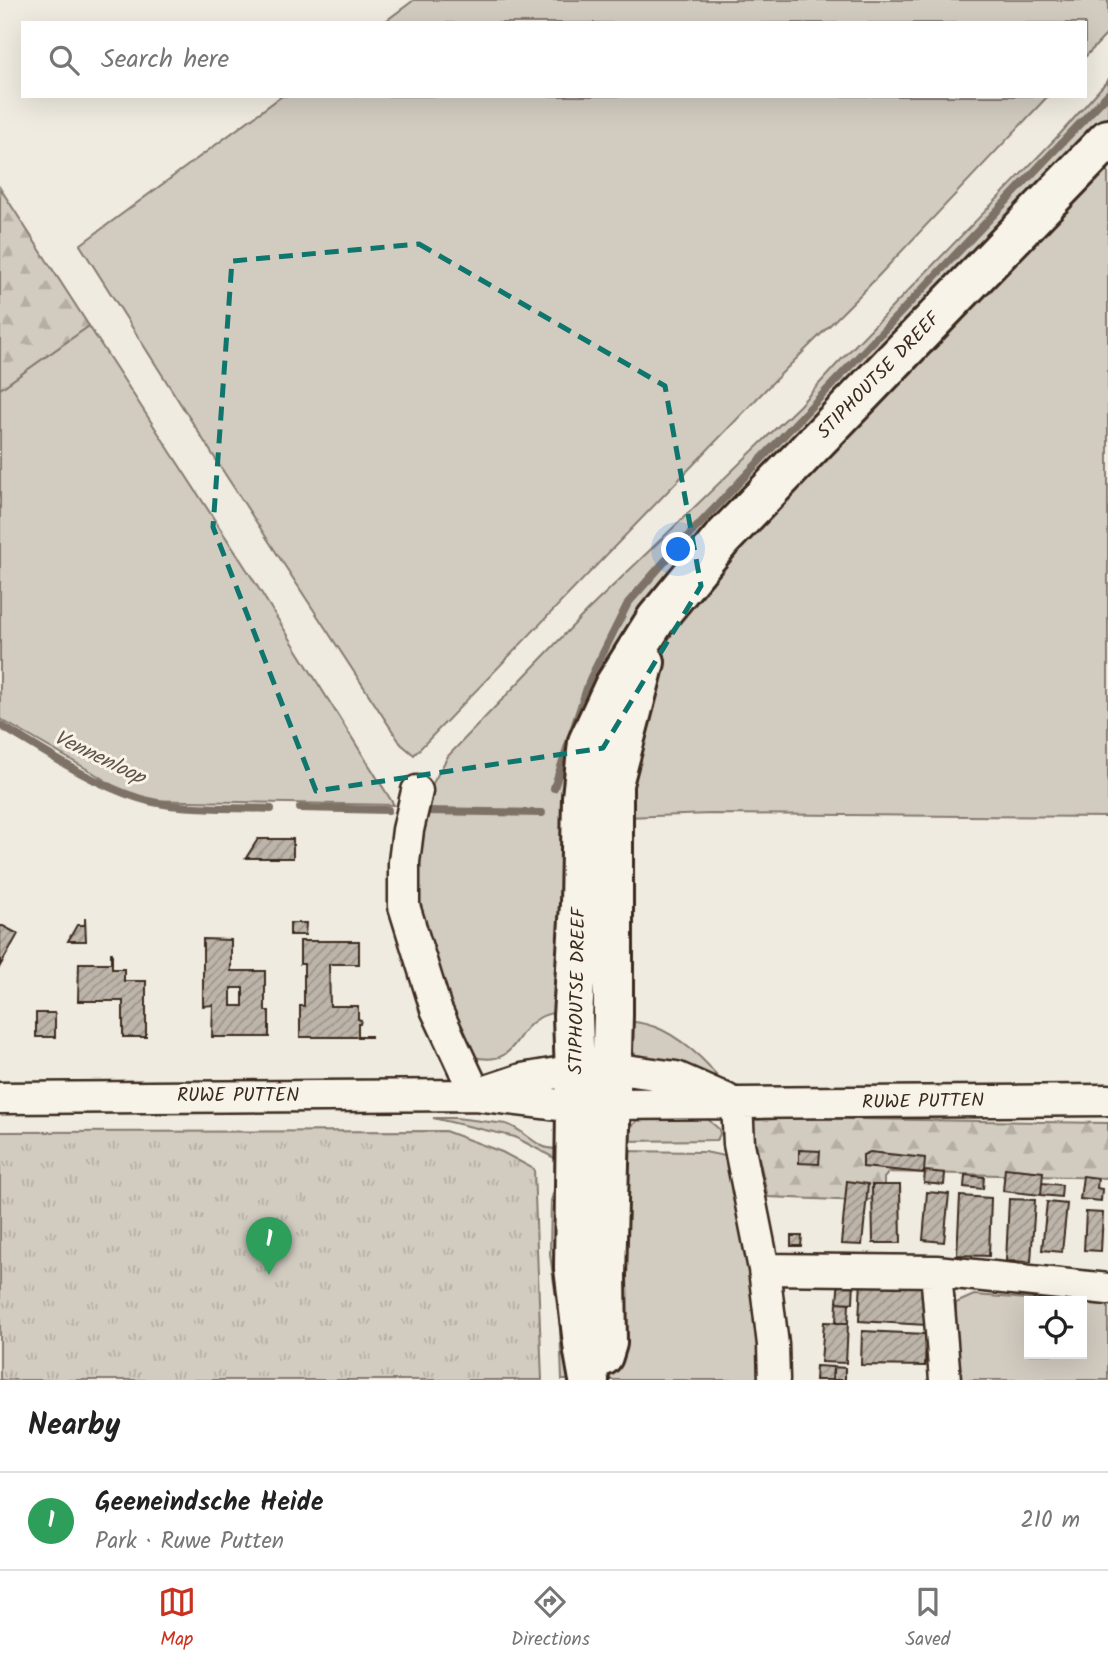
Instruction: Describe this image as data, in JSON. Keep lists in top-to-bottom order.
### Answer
{
  "streets": {
    "main road": ["STIPHOUTSE DREEF"],
    "street": ["RUWE PUTTEN"]
  },
  "crossings": [
    ["STIPHOUTSE DREEF", "RUWE PUTTEN"]
  ],
  "water": ["Vennenloop"],
  "page": {
    "search": "Search here",
    "pins": "1",
    "heading": "Nearby",
    "list": [
      {
        "mark": "1",
        "name": "Geeneindsche Heide",
        "note": "Park · Ruwe Putten",
        "value": "210 m"
      }
    ],
    "nav": ["Map", "Directions", "Saved"]
  }
}
